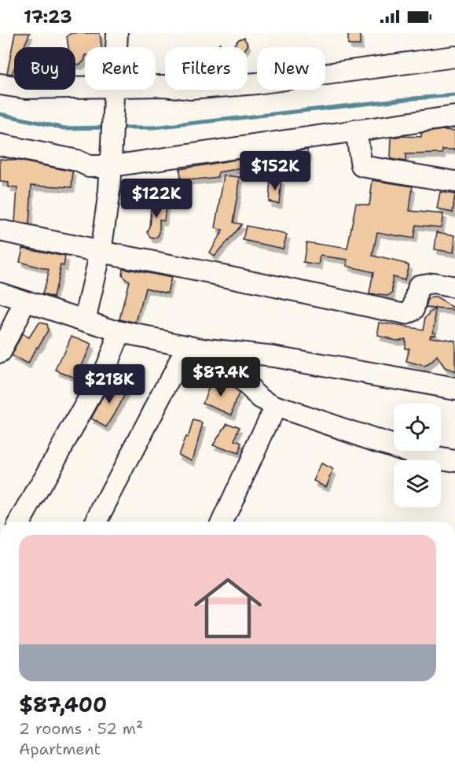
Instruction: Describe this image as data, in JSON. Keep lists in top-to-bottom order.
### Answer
{
  "page": {
    "status": "17:23",
    "chip": [
      "Buy",
      "Rent",
      "Filters",
      "New"
    ],
    "price": [
      "$152K",
      "$122K",
      "$87.4K",
      "$218K"
    ],
    "list": [
      {
        "name": "$87,400",
        "note": "2 rooms · 52 m² · Apartment"
      }
    ]
  }
}
